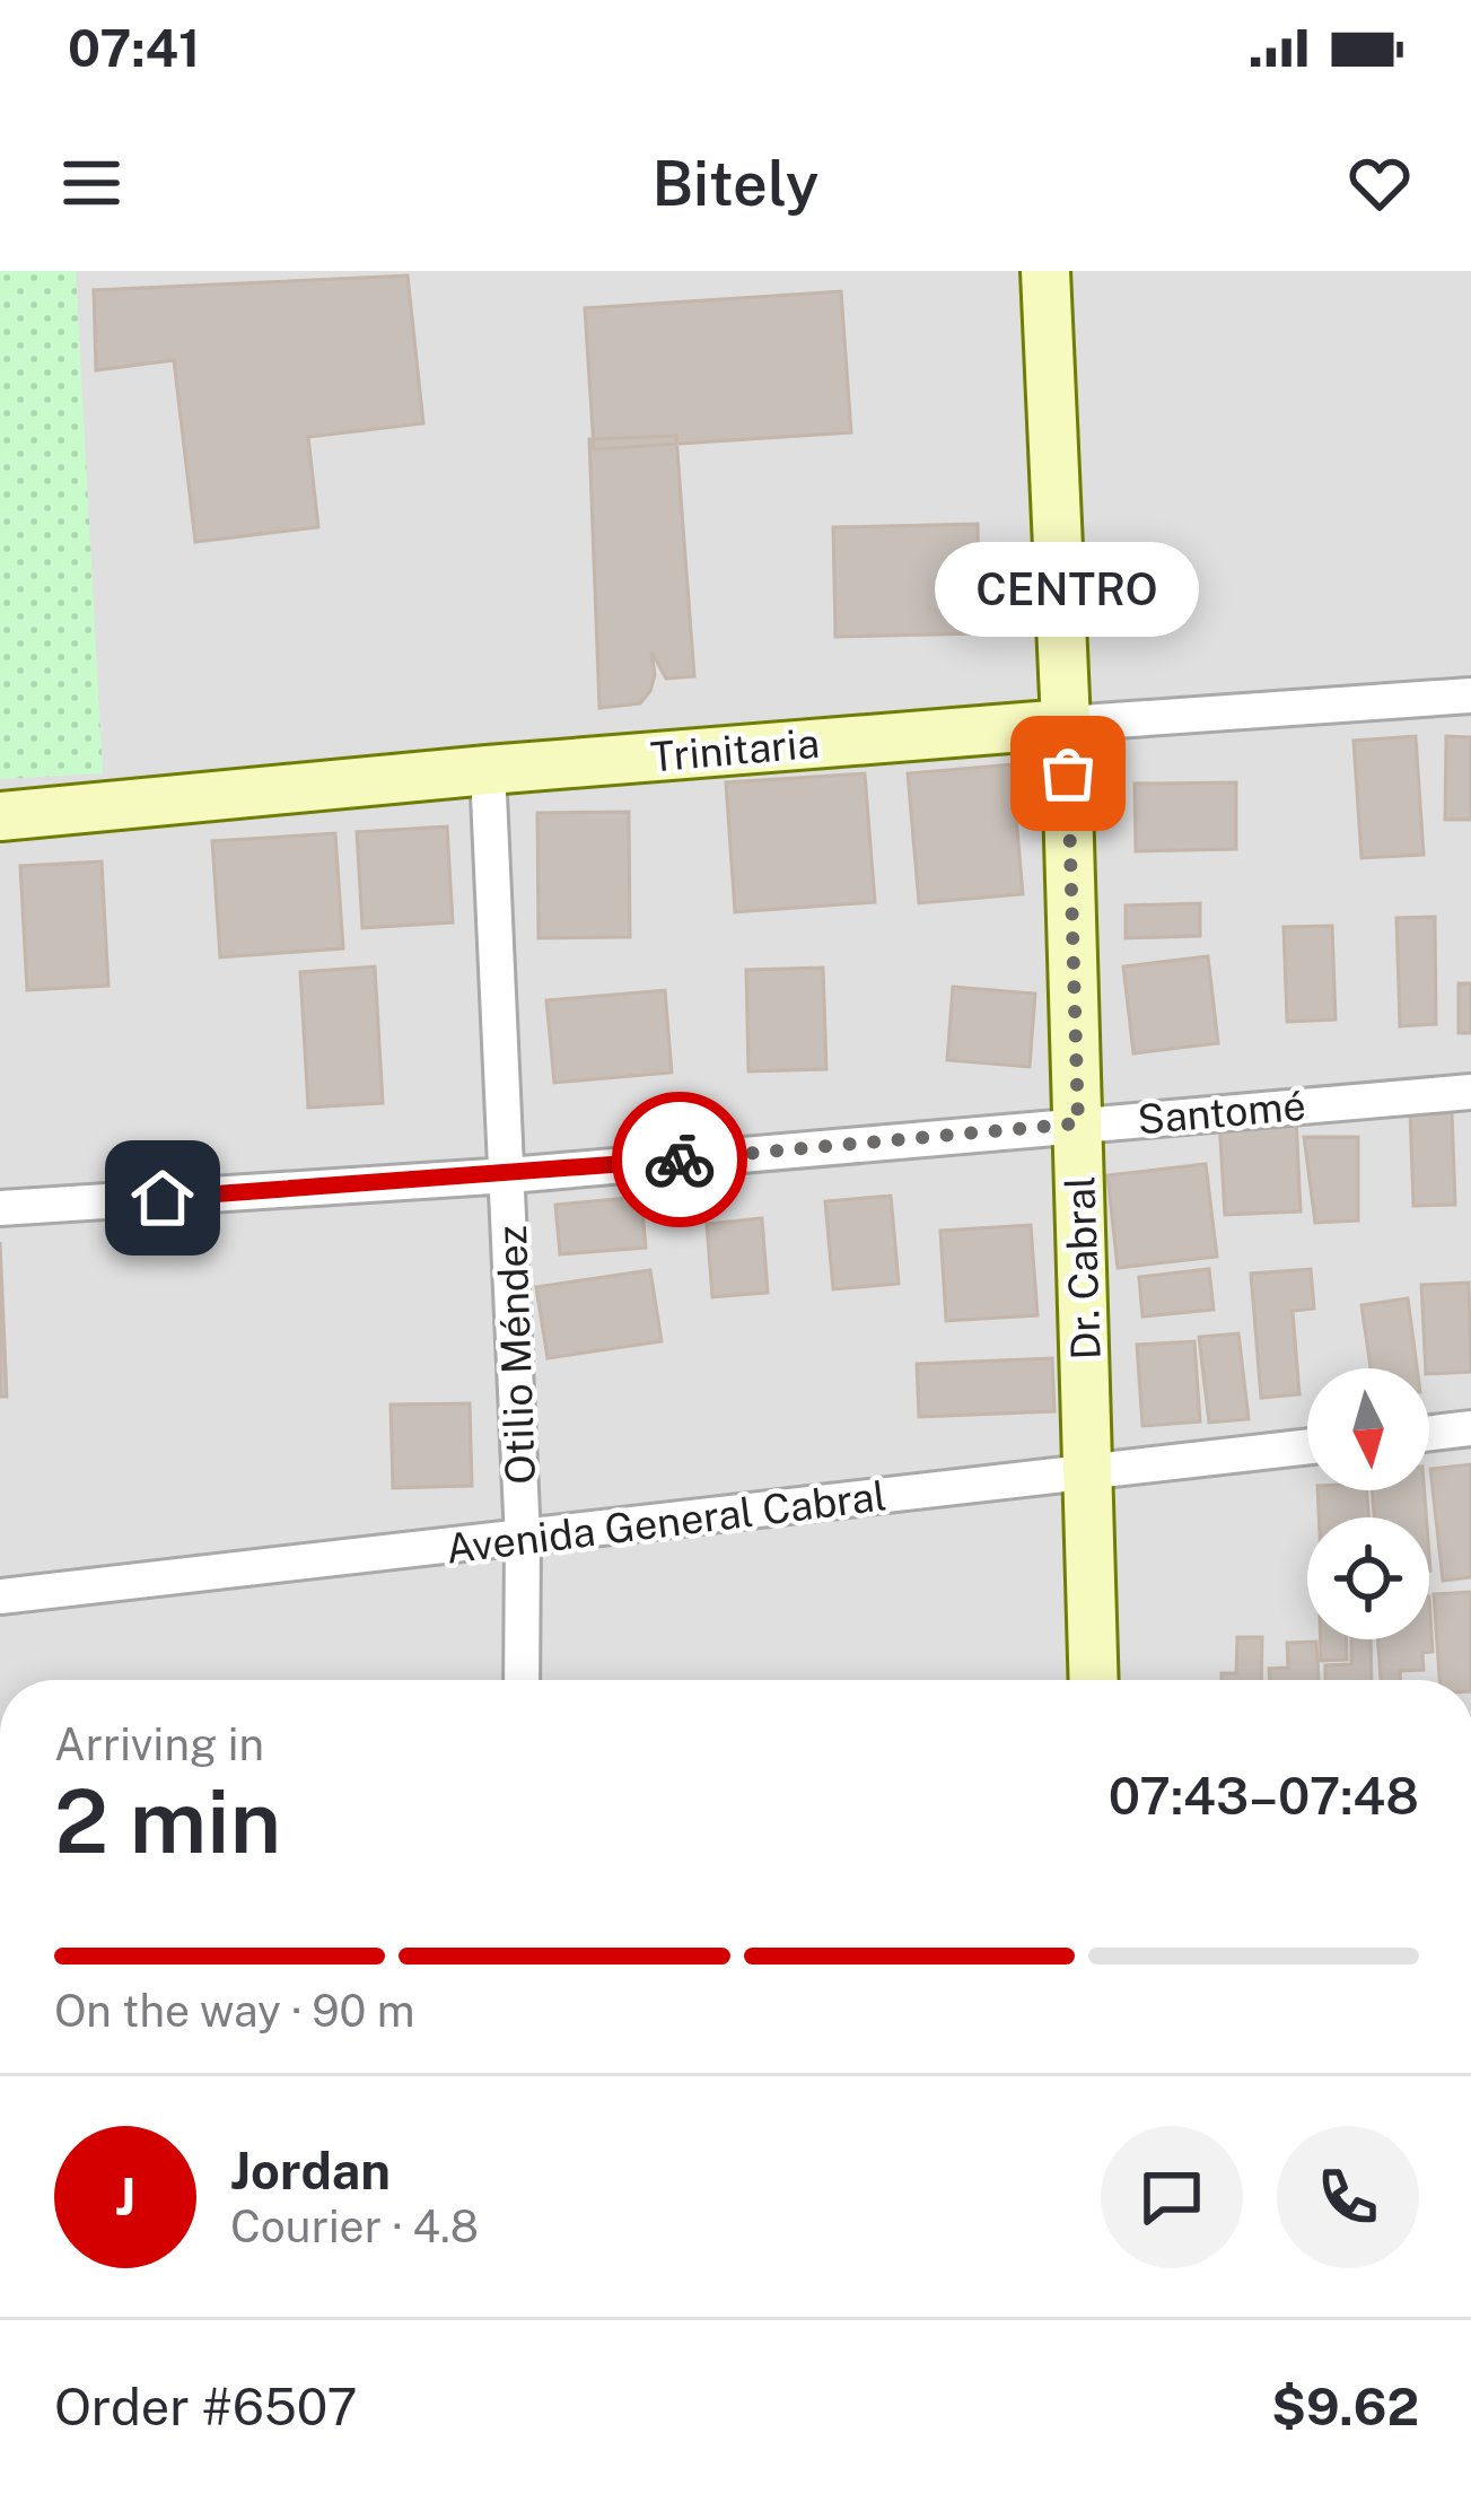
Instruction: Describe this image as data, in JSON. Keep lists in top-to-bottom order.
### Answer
{
  "streets": {
    "street": [
      "Trinitaria",
      "Santomé",
      "Dr. Cabral",
      "Otilio Méndez",
      "Avenida General Cabral"
    ]
  },
  "crossings": [
    ["Trinitaria", "Dr. Cabral"],
    ["Trinitaria", "Otilio Méndez"],
    ["Santomé", "Dr. Cabral"],
    ["Santomé", "Otilio Méndez"],
    ["Dr. Cabral", "Avenida General Cabral"],
    ["Otilio Méndez", "Avenida General Cabral"]
  ],
  "places": ["CENTRO"],
  "north": "bottom",
  "page": {
    "status": "07:41",
    "header": "Bitely",
    "bubble": "CENTRO",
    "heading": ["2 min", "Arriving in", "07:43–07:48"],
    "panel": [
      "Jordan",
      "Courier · 4.8",
      "Order #6507",
      "$9.62"
    ],
    "bar": "On the way · 90 m",
    "round": "J"
  }
}
